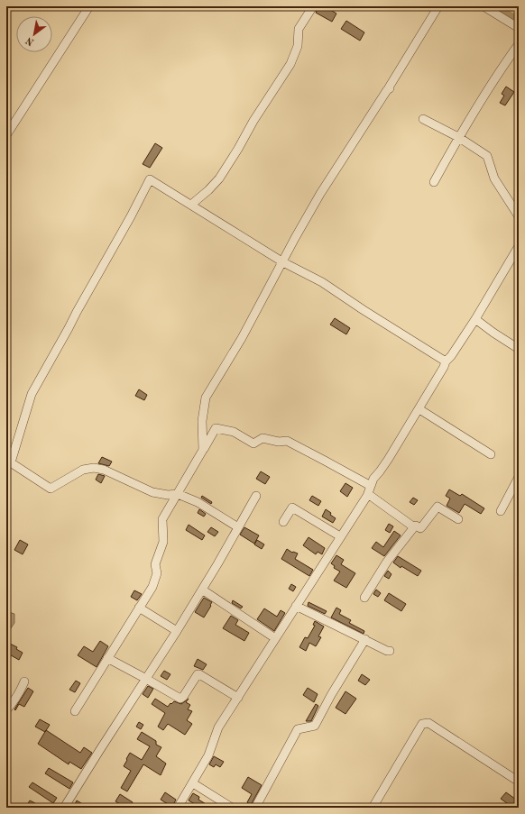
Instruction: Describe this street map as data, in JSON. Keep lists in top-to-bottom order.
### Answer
{
  "north": "bottom left"
}
